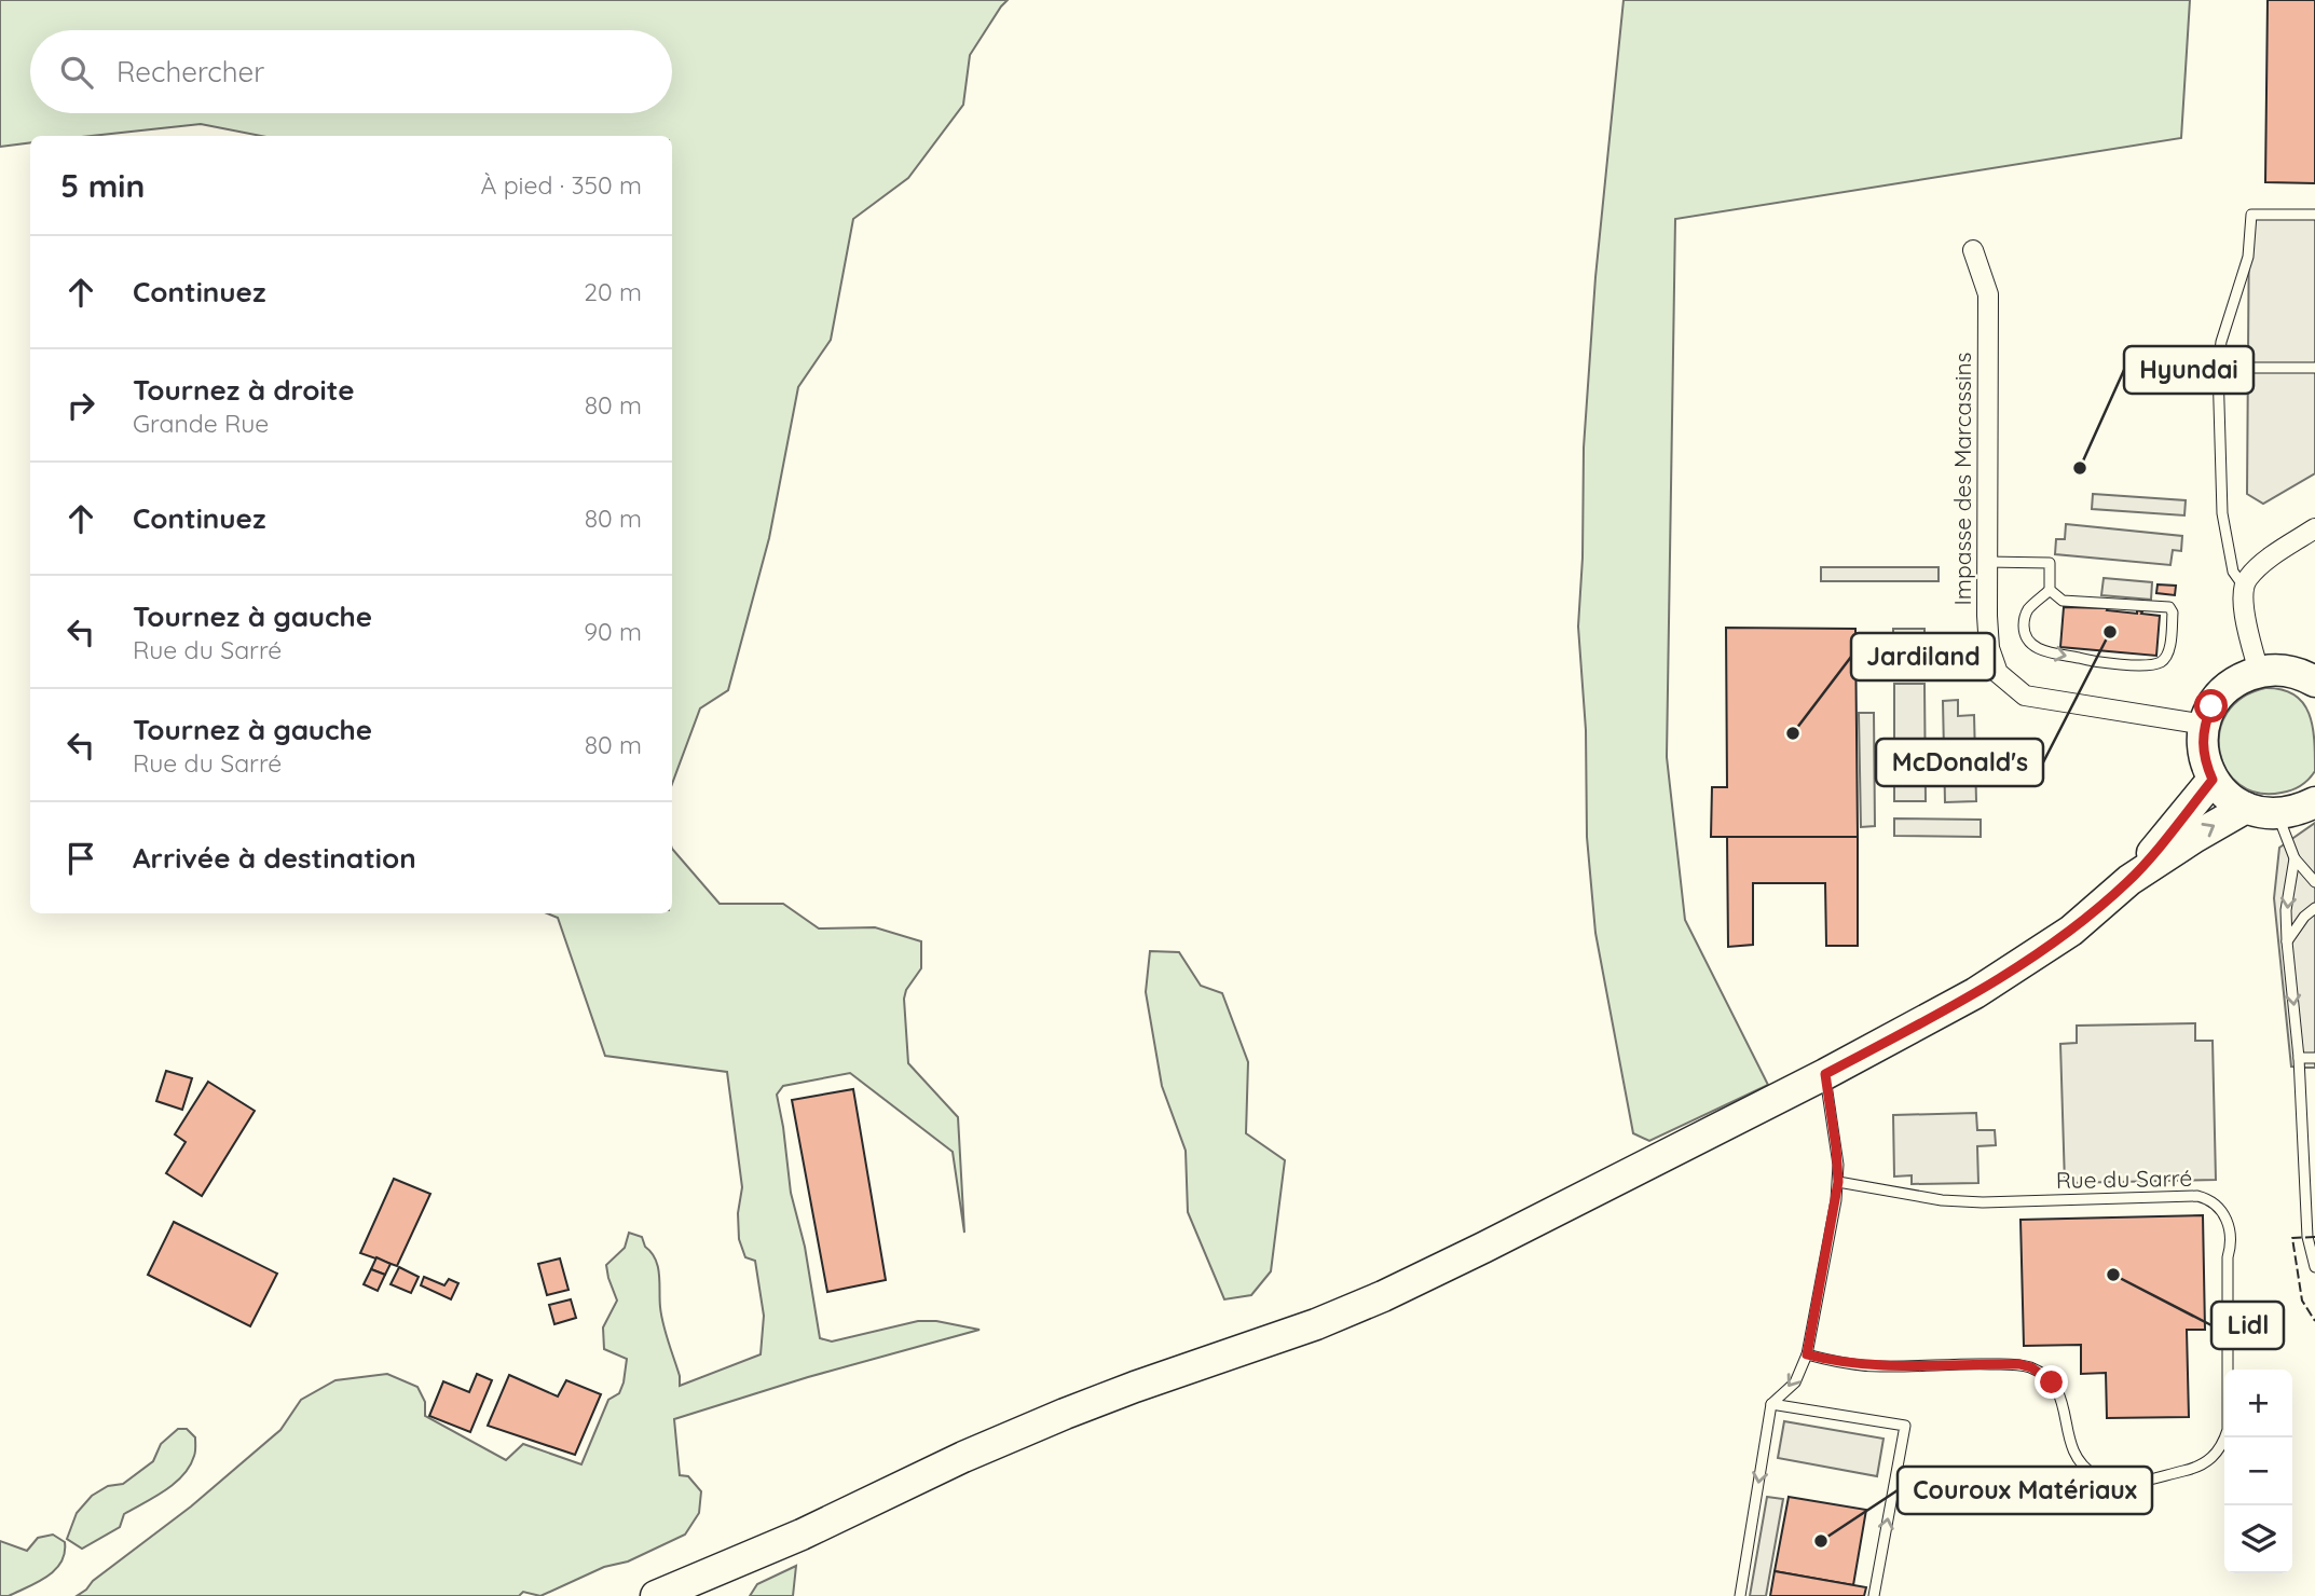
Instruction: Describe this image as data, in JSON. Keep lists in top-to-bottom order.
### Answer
{
  "streets": {
    "street": ["Impasse des Marcassins"],
    "lane": ["Rue du Sarré"]
  },
  "places": [
    "Hyundai",
    "McDonald's",
    "Jardiland",
    "Lidl",
    "Couroux Matériaux"
  ],
  "page": {
    "search": "Rechercher",
    "heading": ["5 min", "À pied · 350 m"],
    "list": [
      ["Continuez", "20 m"],
      ["Tournez à droite", "Grande Rue", "80 m"],
      ["Continuez", "80 m"],
      ["Tournez à gauche", "Rue du Sarré", "90 m"],
      ["Tournez à gauche", "Rue du Sarré", "80 m"],
      "Arrivée à destination"
    ],
    "map_buttons": ["+", "−"]
  }
}
